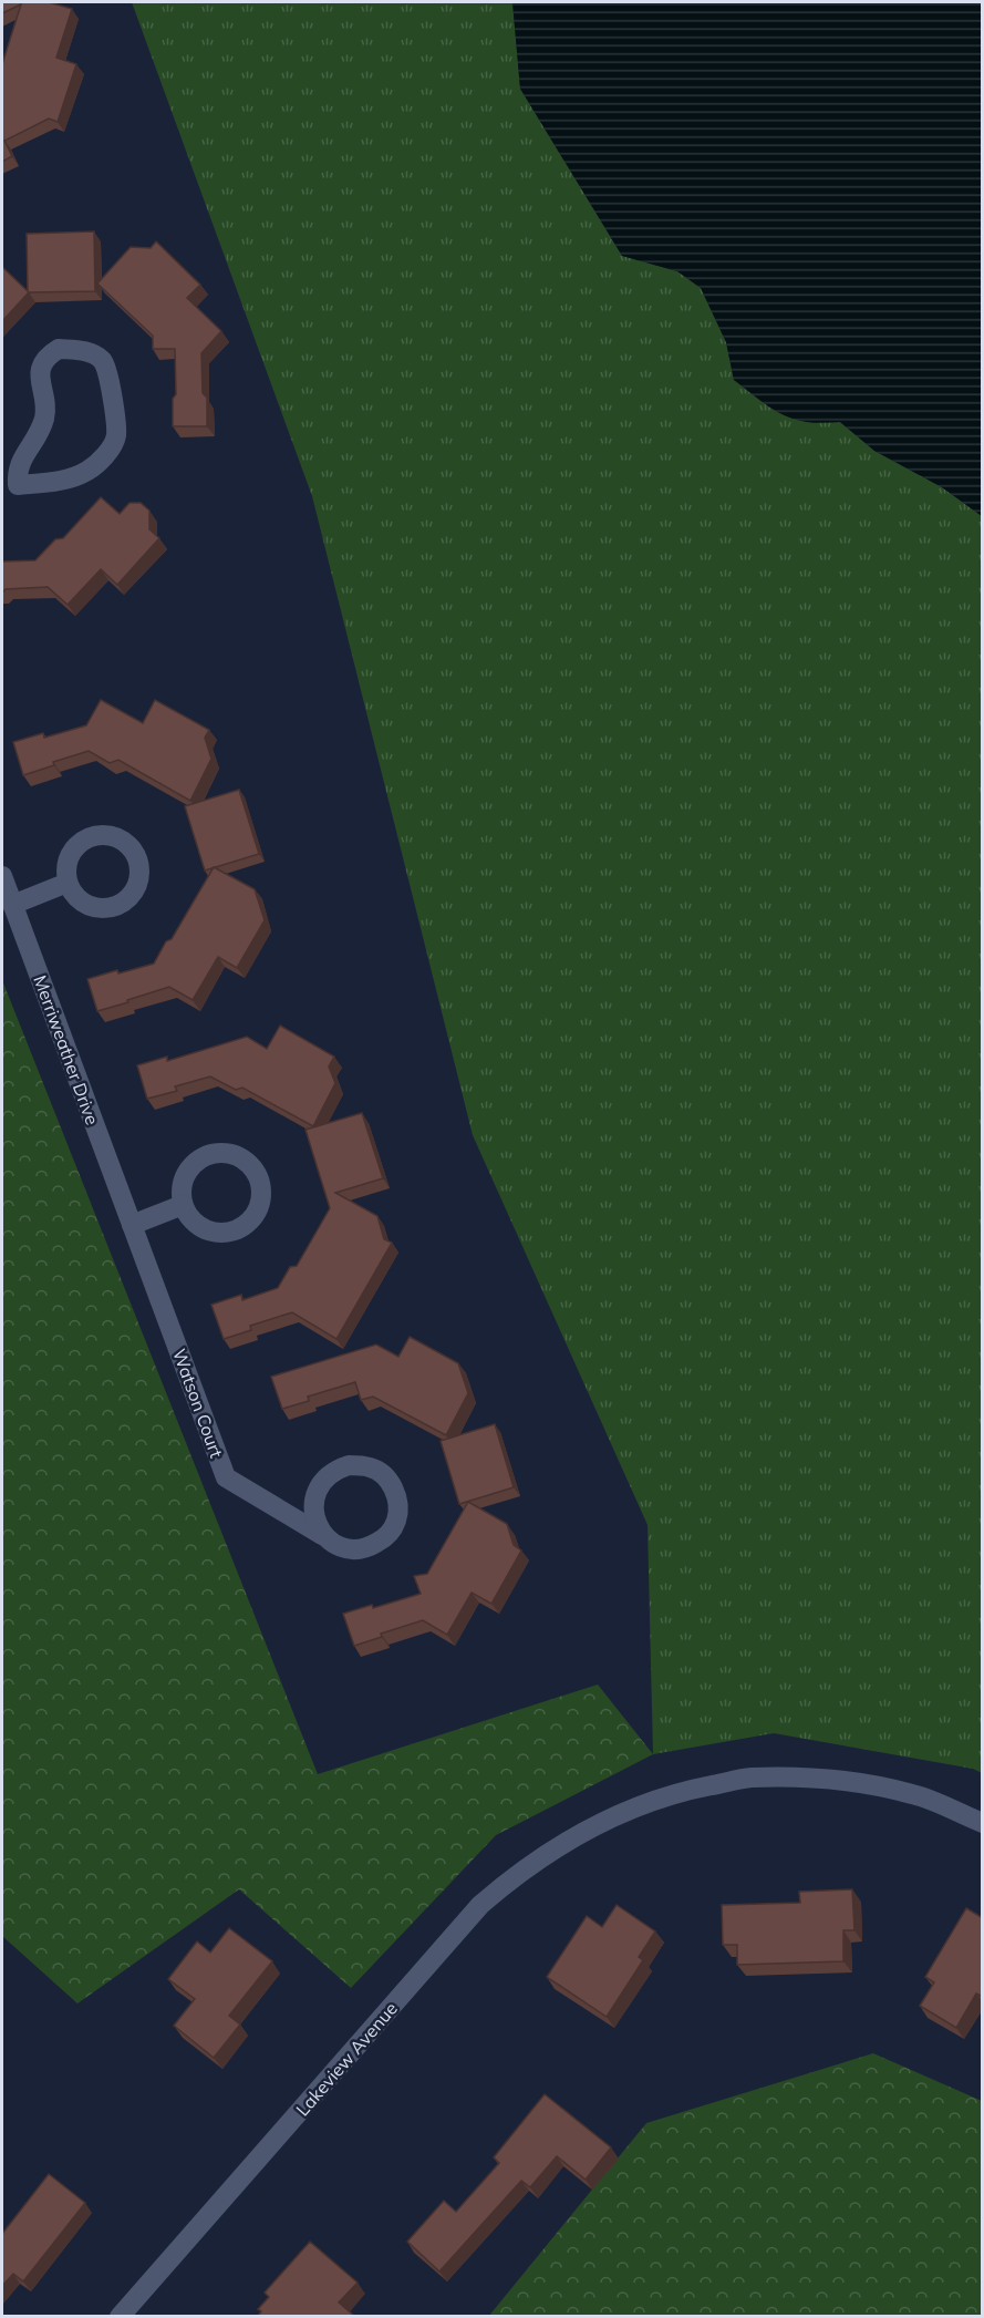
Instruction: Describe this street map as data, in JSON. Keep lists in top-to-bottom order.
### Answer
{
  "streets": {
    "street": ["Merriweather Drive", "Watson Court", "Lakeview Avenue"]
  },
  "crossings": [
    ["Merriweather Drive", "Watson Court"]
  ]
}
